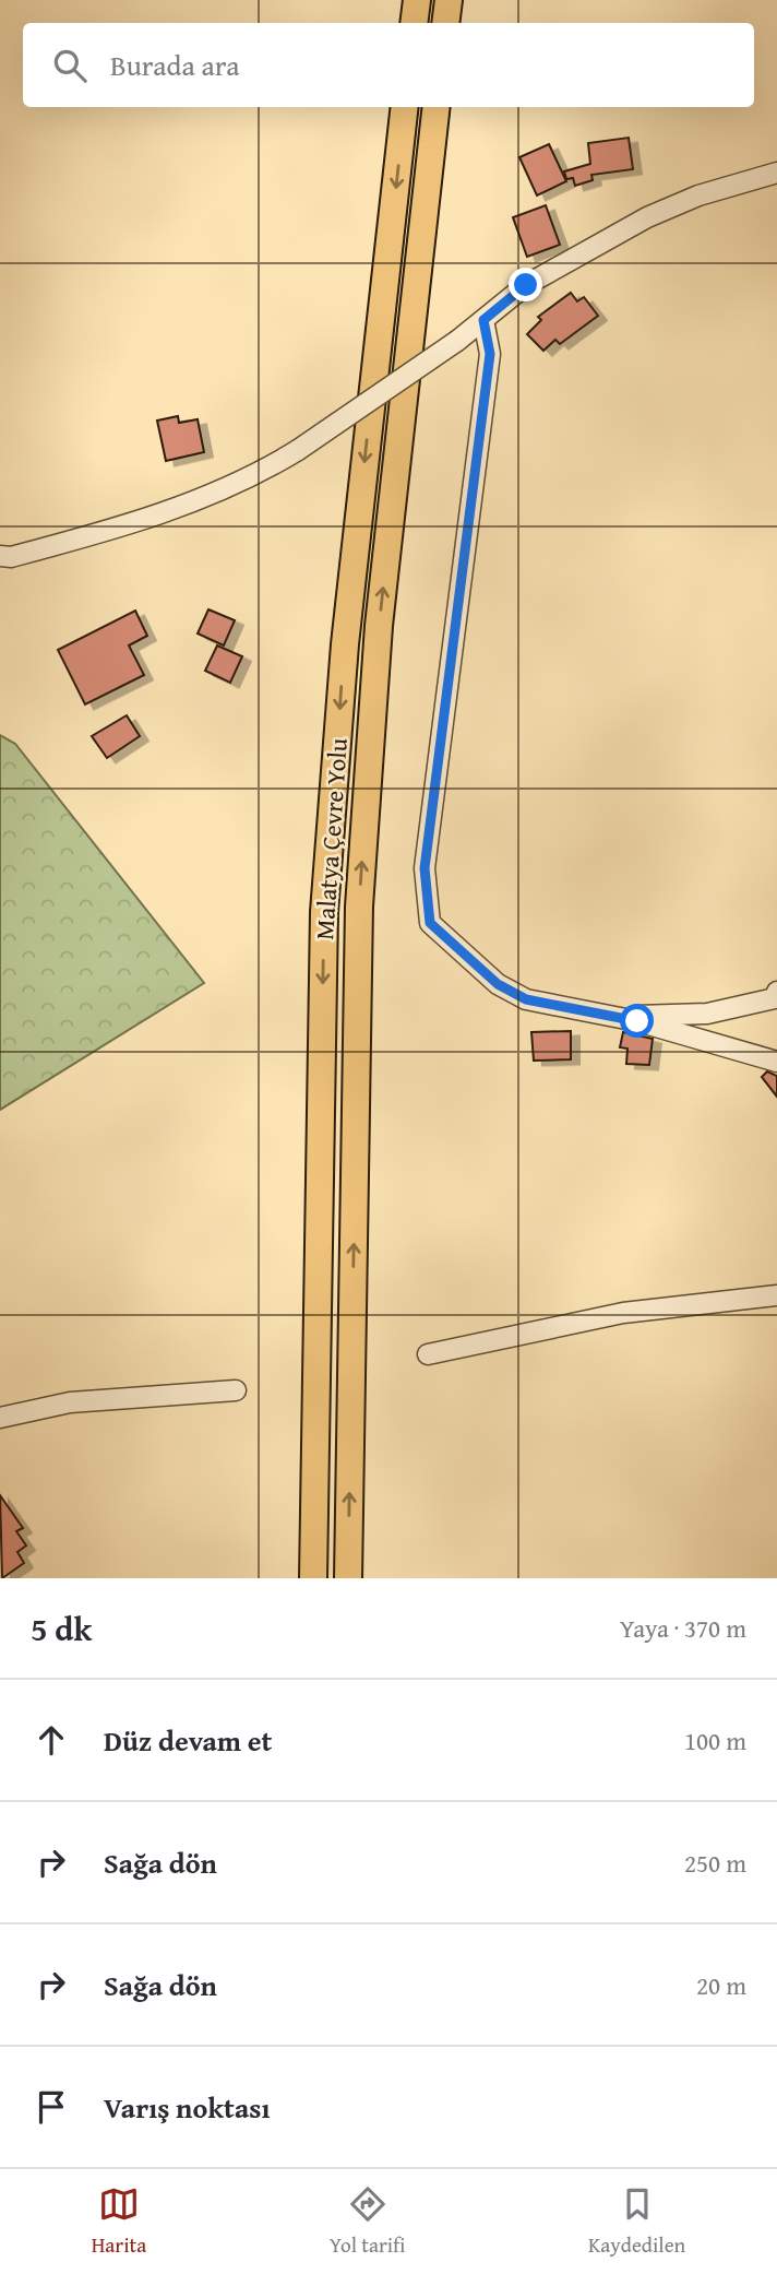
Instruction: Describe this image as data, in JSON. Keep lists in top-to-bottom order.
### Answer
{
  "streets": {
    "highway": ["Malatya Çevre Yolu"]
  },
  "page": {
    "search": "Burada ara",
    "heading": ["5 dk", "Yaya · 370 m"],
    "list": [
      ["Düz devam et", "100 m"],
      ["Sağa dön", "250 m"],
      ["Sağa dön", "20 m"],
      "Varış noktası"
    ],
    "nav": ["Harita", "Yol tarifi", "Kaydedilen"]
  }
}
